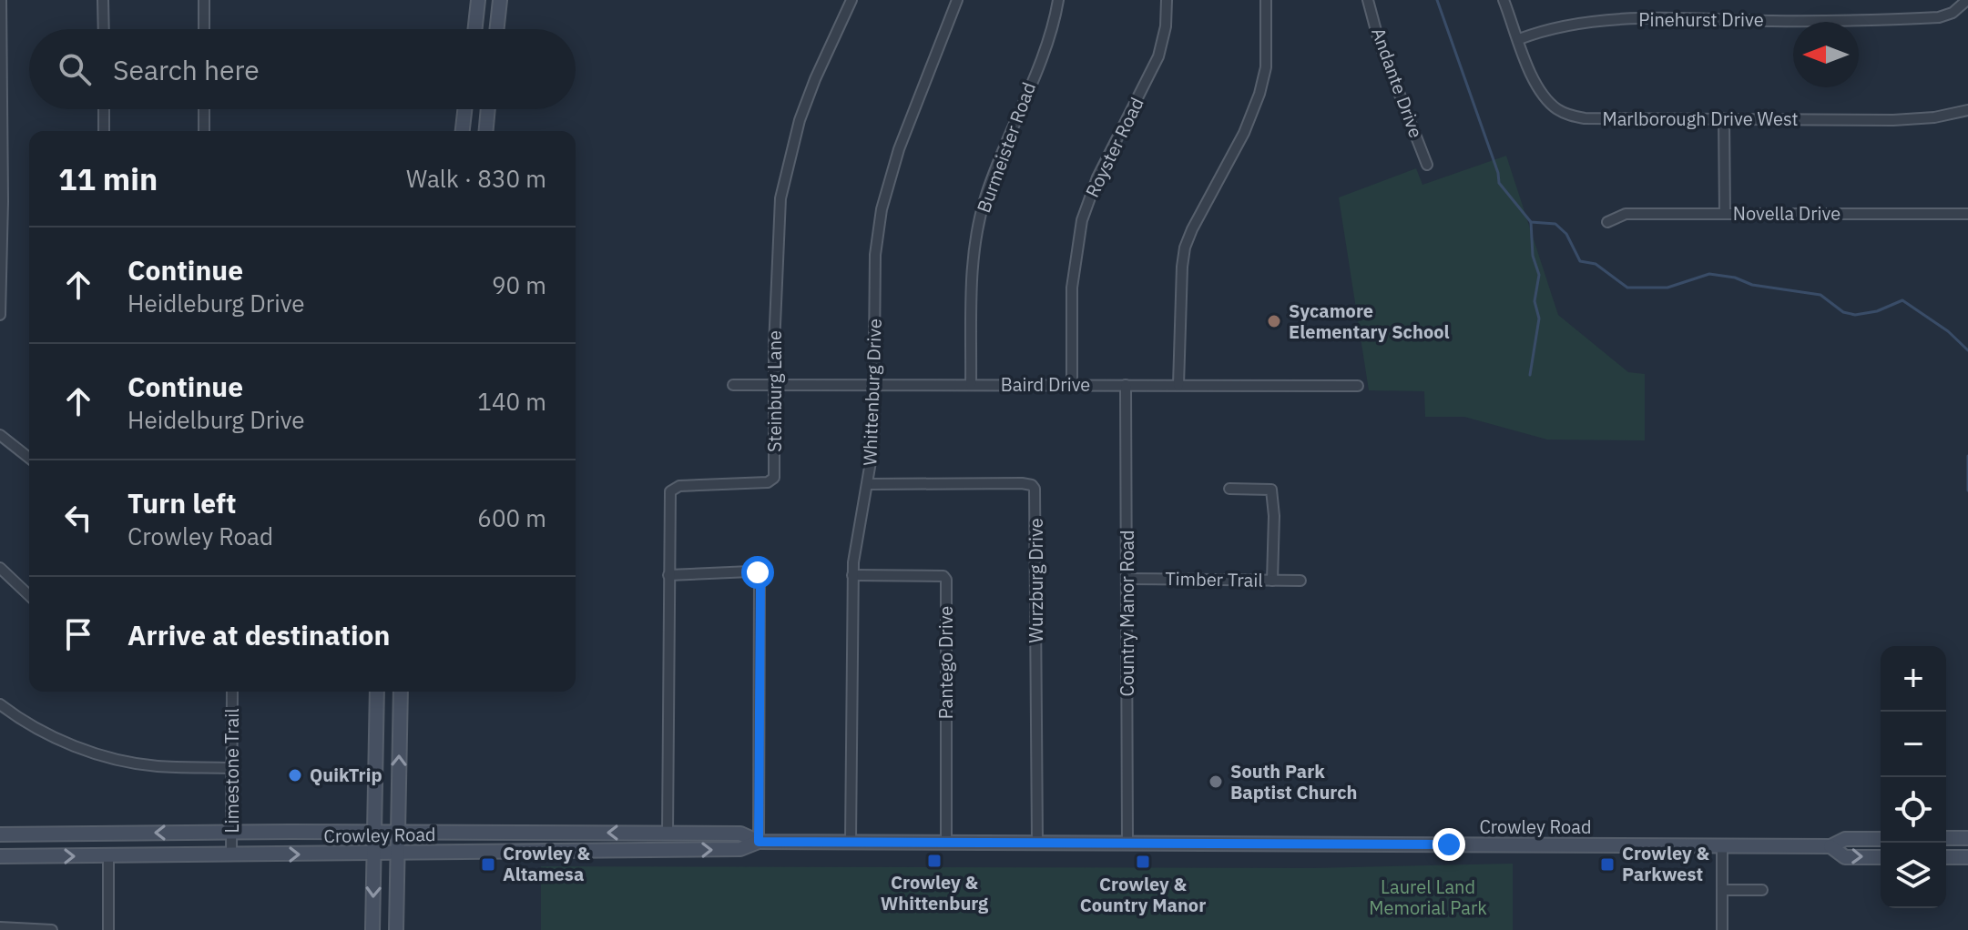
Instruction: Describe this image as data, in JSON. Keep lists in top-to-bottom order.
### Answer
{
  "streets": {
    "main road": ["Crowley Road"],
    "street": [
      "Pinehurst Drive",
      "Andante Drive",
      "Marlborough Drive West",
      "Burmeister Road",
      "Royster Road",
      "Novella Drive",
      "Baird Drive",
      "Steinburg Lane",
      "Whittenburg Drive",
      "Timber Trail",
      "Wurzburg Drive",
      "Country Manor Road",
      "Pantego Drive",
      "Limestone Trail"
    ]
  },
  "crossings": [
    ["Pinehurst Drive", "Marlborough Drive West"],
    ["Burmeister Road", "Baird Drive"],
    ["Royster Road", "Baird Drive"],
    ["Baird Drive", "Steinburg Lane"],
    ["Baird Drive", "Whittenburg Drive"],
    ["Baird Drive", "Country Manor Road"],
    ["Steinburg Lane", "Crowley Road"],
    ["Whittenburg Drive", "Wurzburg Drive"],
    ["Whittenburg Drive", "Pantego Drive"],
    ["Whittenburg Drive", "Crowley Road"],
    ["Timber Trail", "Country Manor Road"],
    ["Wurzburg Drive", "Crowley Road"],
    ["Country Manor Road", "Crowley Road"],
    ["Pantego Drive", "Crowley Road"],
    ["Limestone Trail", "Crowley Road"]
  ],
  "parks": ["Laurel Land Memorial Park"],
  "places": {
    "other": ["Sycamore Elementary School", "QuikTrip", "South Park Baptist Church"],
    "transit": [
      "Crowley & Whittenburg",
      "Crowley & Country Manor",
      "Crowley & Altamesa",
      "Crowley & Parkwest"
    ]
  },
  "north": "left",
  "page": {
    "search": "Search here",
    "heading": ["11 min", "Walk · 830 m"],
    "list": [
      ["Continue", "Heidleburg Drive", "90 m"],
      ["Continue", "Heidelburg Drive", "140 m"],
      ["Turn left", "Crowley Road", "600 m"],
      "Arrive at destination"
    ],
    "map_buttons": ["+", "−"]
  }
}
